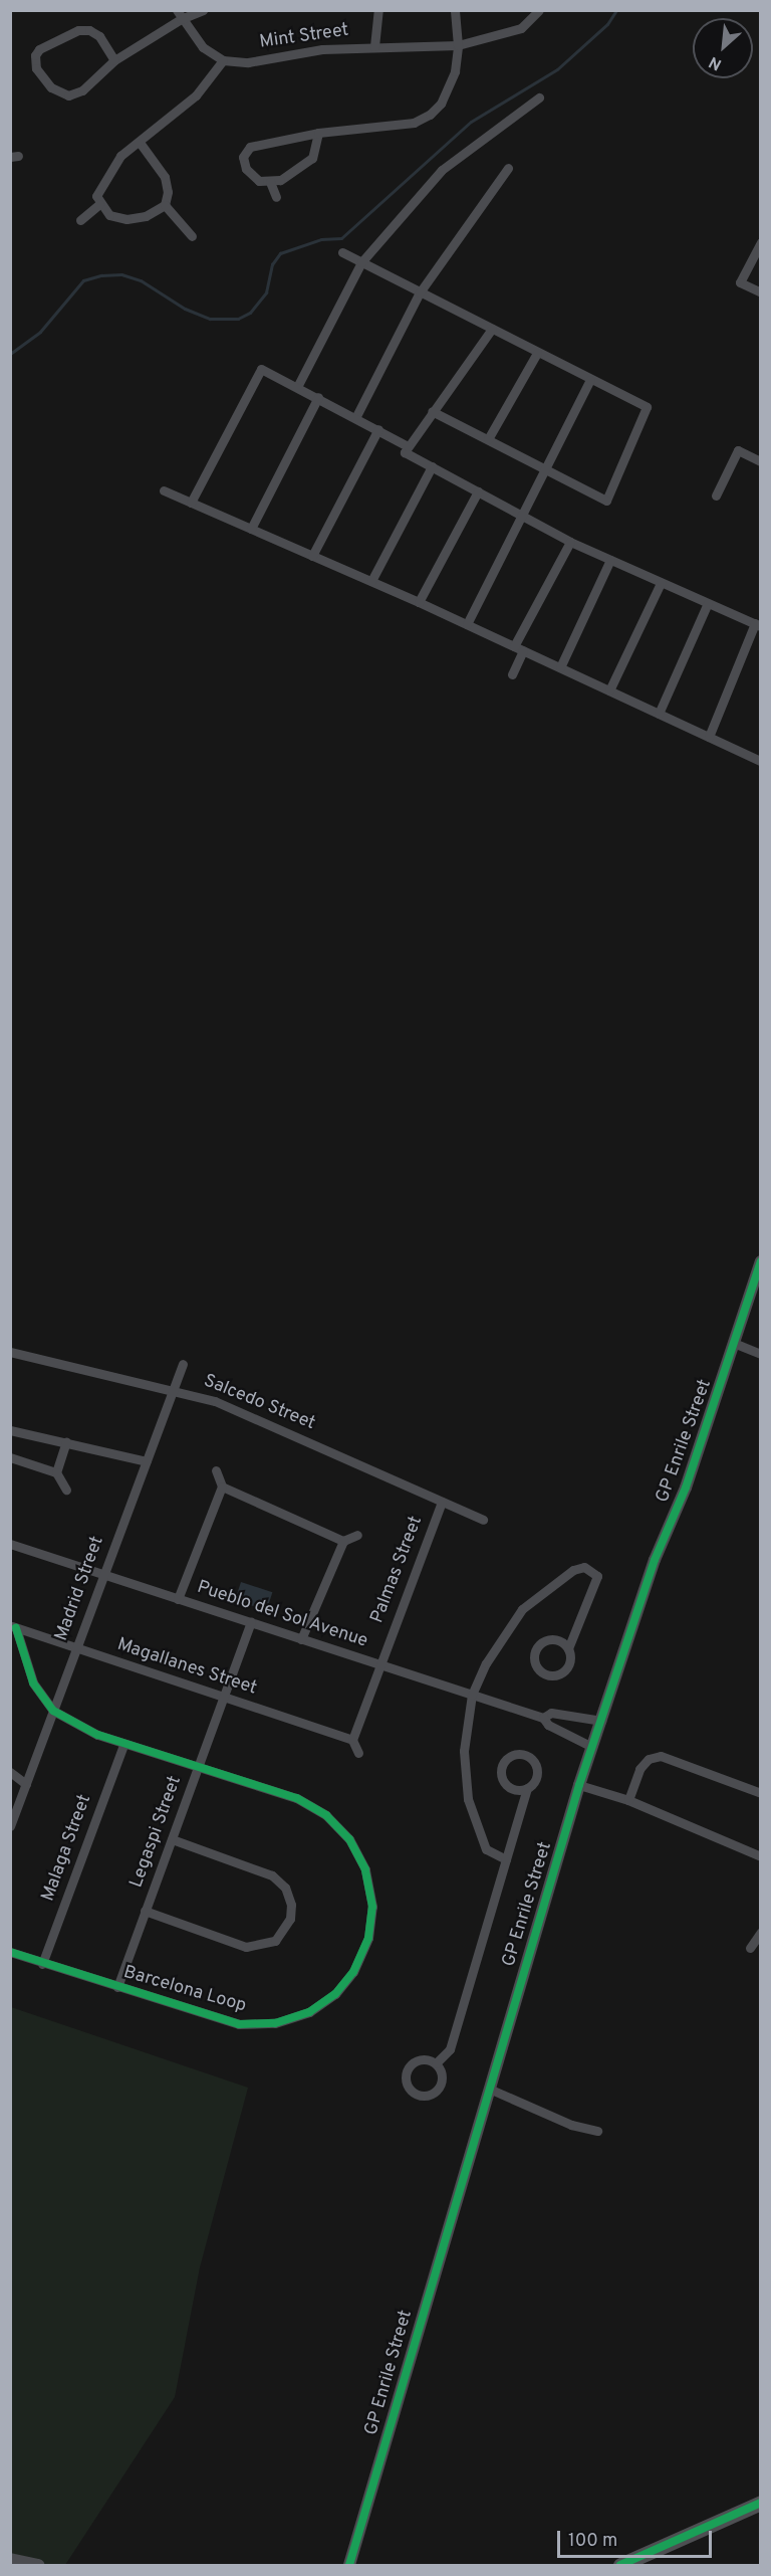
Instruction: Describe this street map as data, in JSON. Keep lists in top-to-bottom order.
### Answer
{
  "streets": {
    "street": [
      "Mint Street",
      "Salcedo Street",
      "GP Enrile Street",
      "Palmas Street",
      "Madrid Street",
      "Pueblo del Sol Avenue",
      "Magallanes Street",
      "Legaspi Street",
      "Malaga Street",
      "Barcelona Loop"
    ]
  },
  "crossings": [
    ["Salcedo Street", "Palmas Street"],
    ["Salcedo Street", "Madrid Street"],
    ["GP Enrile Street", "Pueblo del Sol Avenue"],
    ["Palmas Street", "Pueblo del Sol Avenue"],
    ["Palmas Street", "Magallanes Street"],
    ["Madrid Street", "Pueblo del Sol Avenue"],
    ["Madrid Street", "Magallanes Street"],
    ["Madrid Street", "Barcelona Loop"],
    ["Pueblo del Sol Avenue", "Legaspi Street"],
    ["Magallanes Street", "Legaspi Street"],
    ["Legaspi Street", "Barcelona Loop"],
    ["Malaga Street", "Barcelona Loop"]
  ],
  "scale_bar": "100 m",
  "north": "bottom left"
}
